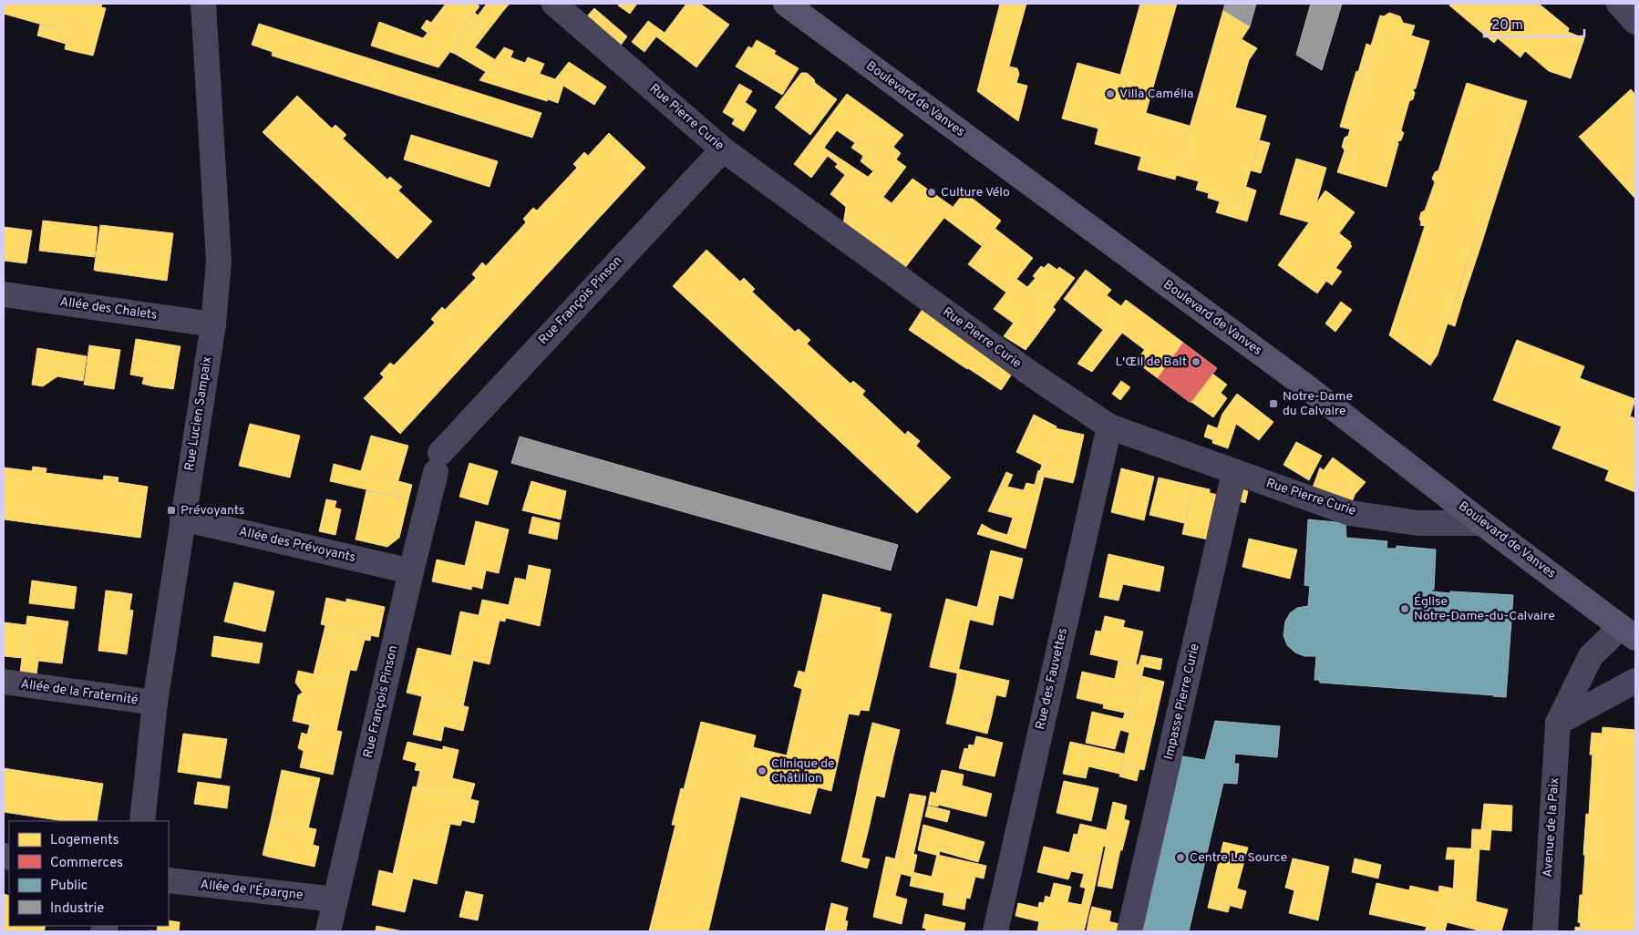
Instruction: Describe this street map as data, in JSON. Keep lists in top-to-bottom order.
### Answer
{
  "streets": {
    "main road": ["Boulevard de Vanves"],
    "street": [
      "Rue Pierre Curie",
      "Rue François Pinson",
      "Allée des Chalets",
      "Rue Lucien Sampaix",
      "Allée des Prévoyants",
      "Rue des Fauvettes",
      "Allée de la Fraternité",
      "Impasse Pierre Curie",
      "Avenue de la Paix",
      "Allée de l'Épargne"
    ]
  },
  "crossings": [
    ["Boulevard de Vanves", "Rue Pierre Curie"],
    ["Boulevard de Vanves", "Avenue de la Paix"],
    ["Rue Pierre Curie", "Rue François Pinson"],
    ["Rue Pierre Curie", "Rue des Fauvettes"],
    ["Rue Pierre Curie", "Impasse Pierre Curie"],
    ["Rue François Pinson", "Allée des Prévoyants"],
    ["Rue François Pinson", "Allée de l'Épargne"],
    ["Allée des Chalets", "Rue Lucien Sampaix"],
    ["Rue Lucien Sampaix", "Allée des Prévoyants"],
    ["Rue Lucien Sampaix", "Allée de la Fraternité"]
  ],
  "places": {
    "other": [
      "Villa Camélia",
      "Culture Vélo",
      "L'Œil de Balt",
      "Église Notre-Dame-du-Calvaire",
      "Clinique de Châtillon",
      "Centre La Source"
    ],
    "transit": ["Notre-Dame du Calvaire", "Prévoyants"]
  },
  "legend": [
    "Logements",
    "Commerces",
    "Public",
    "Industrie"
  ],
  "scale_bar": "20 m"
}
